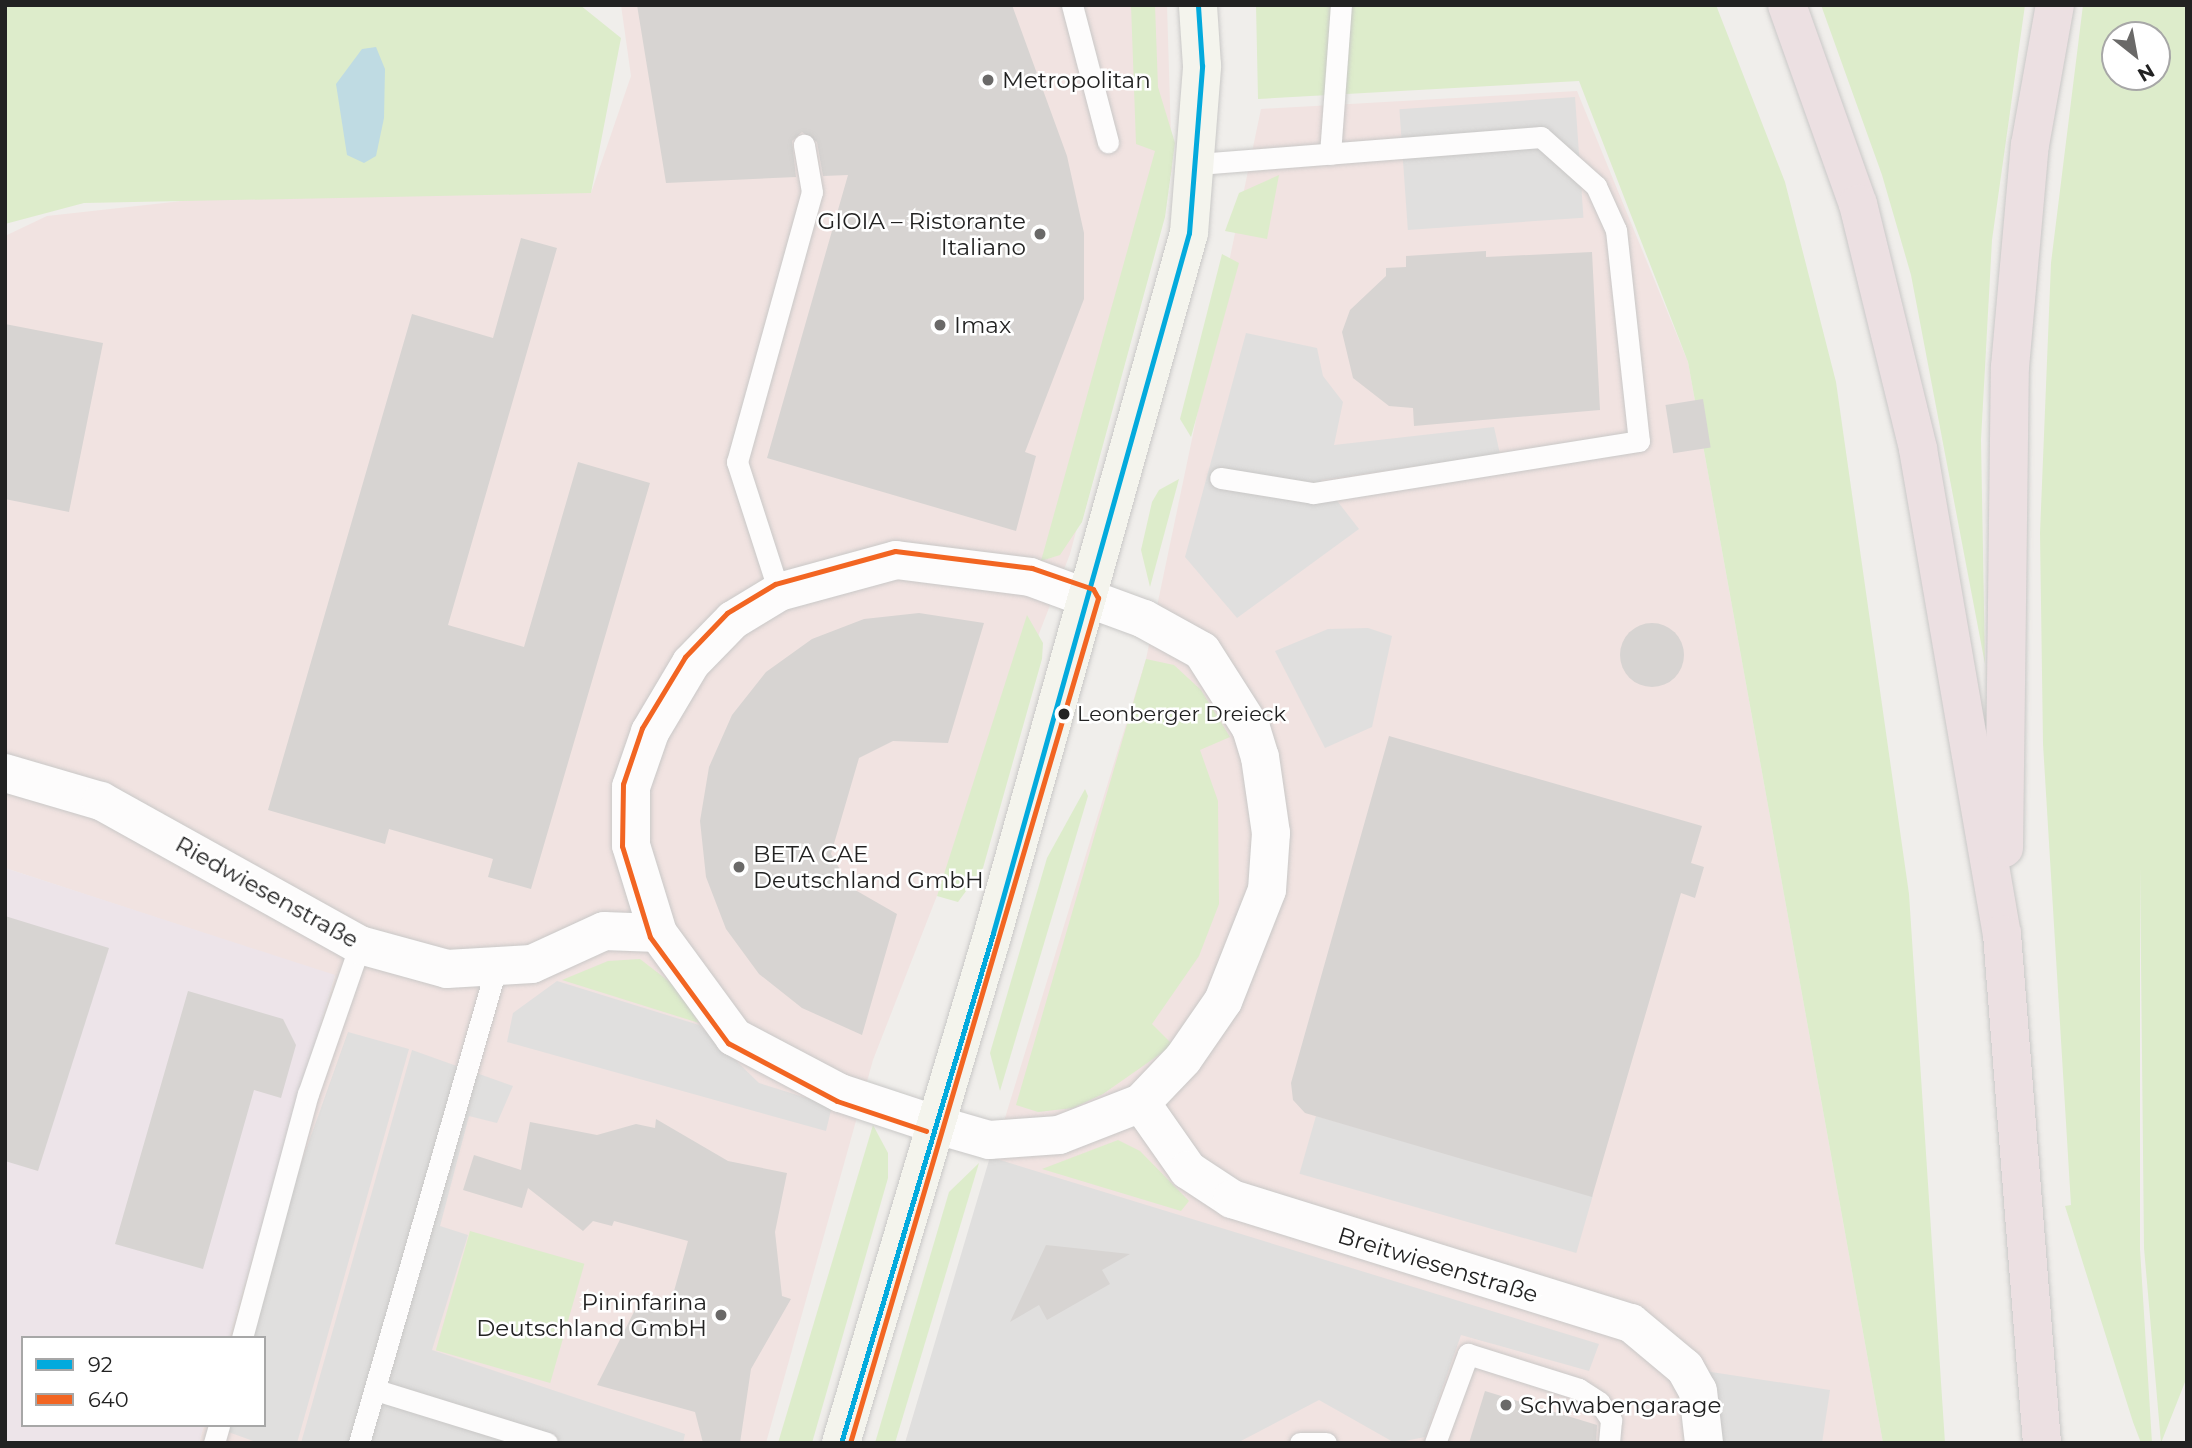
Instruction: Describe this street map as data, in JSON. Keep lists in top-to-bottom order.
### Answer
{
  "streets": {
    "street": ["Riedwiesenstraße", "Breitwiesenstraße"]
  },
  "places": [
    "Metropolitan",
    "GIOIA – Ristorante Italiano",
    "Imax",
    "Leonberger Dreieck",
    "BETA CAE Deutschland GmbH",
    "Pininfarina Deutschland GmbH",
    "Schwabengarage"
  ],
  "lines": ["transit line 92", "transit line 640"],
  "legend": ["92", "640"],
  "north": "bottom right"
}
